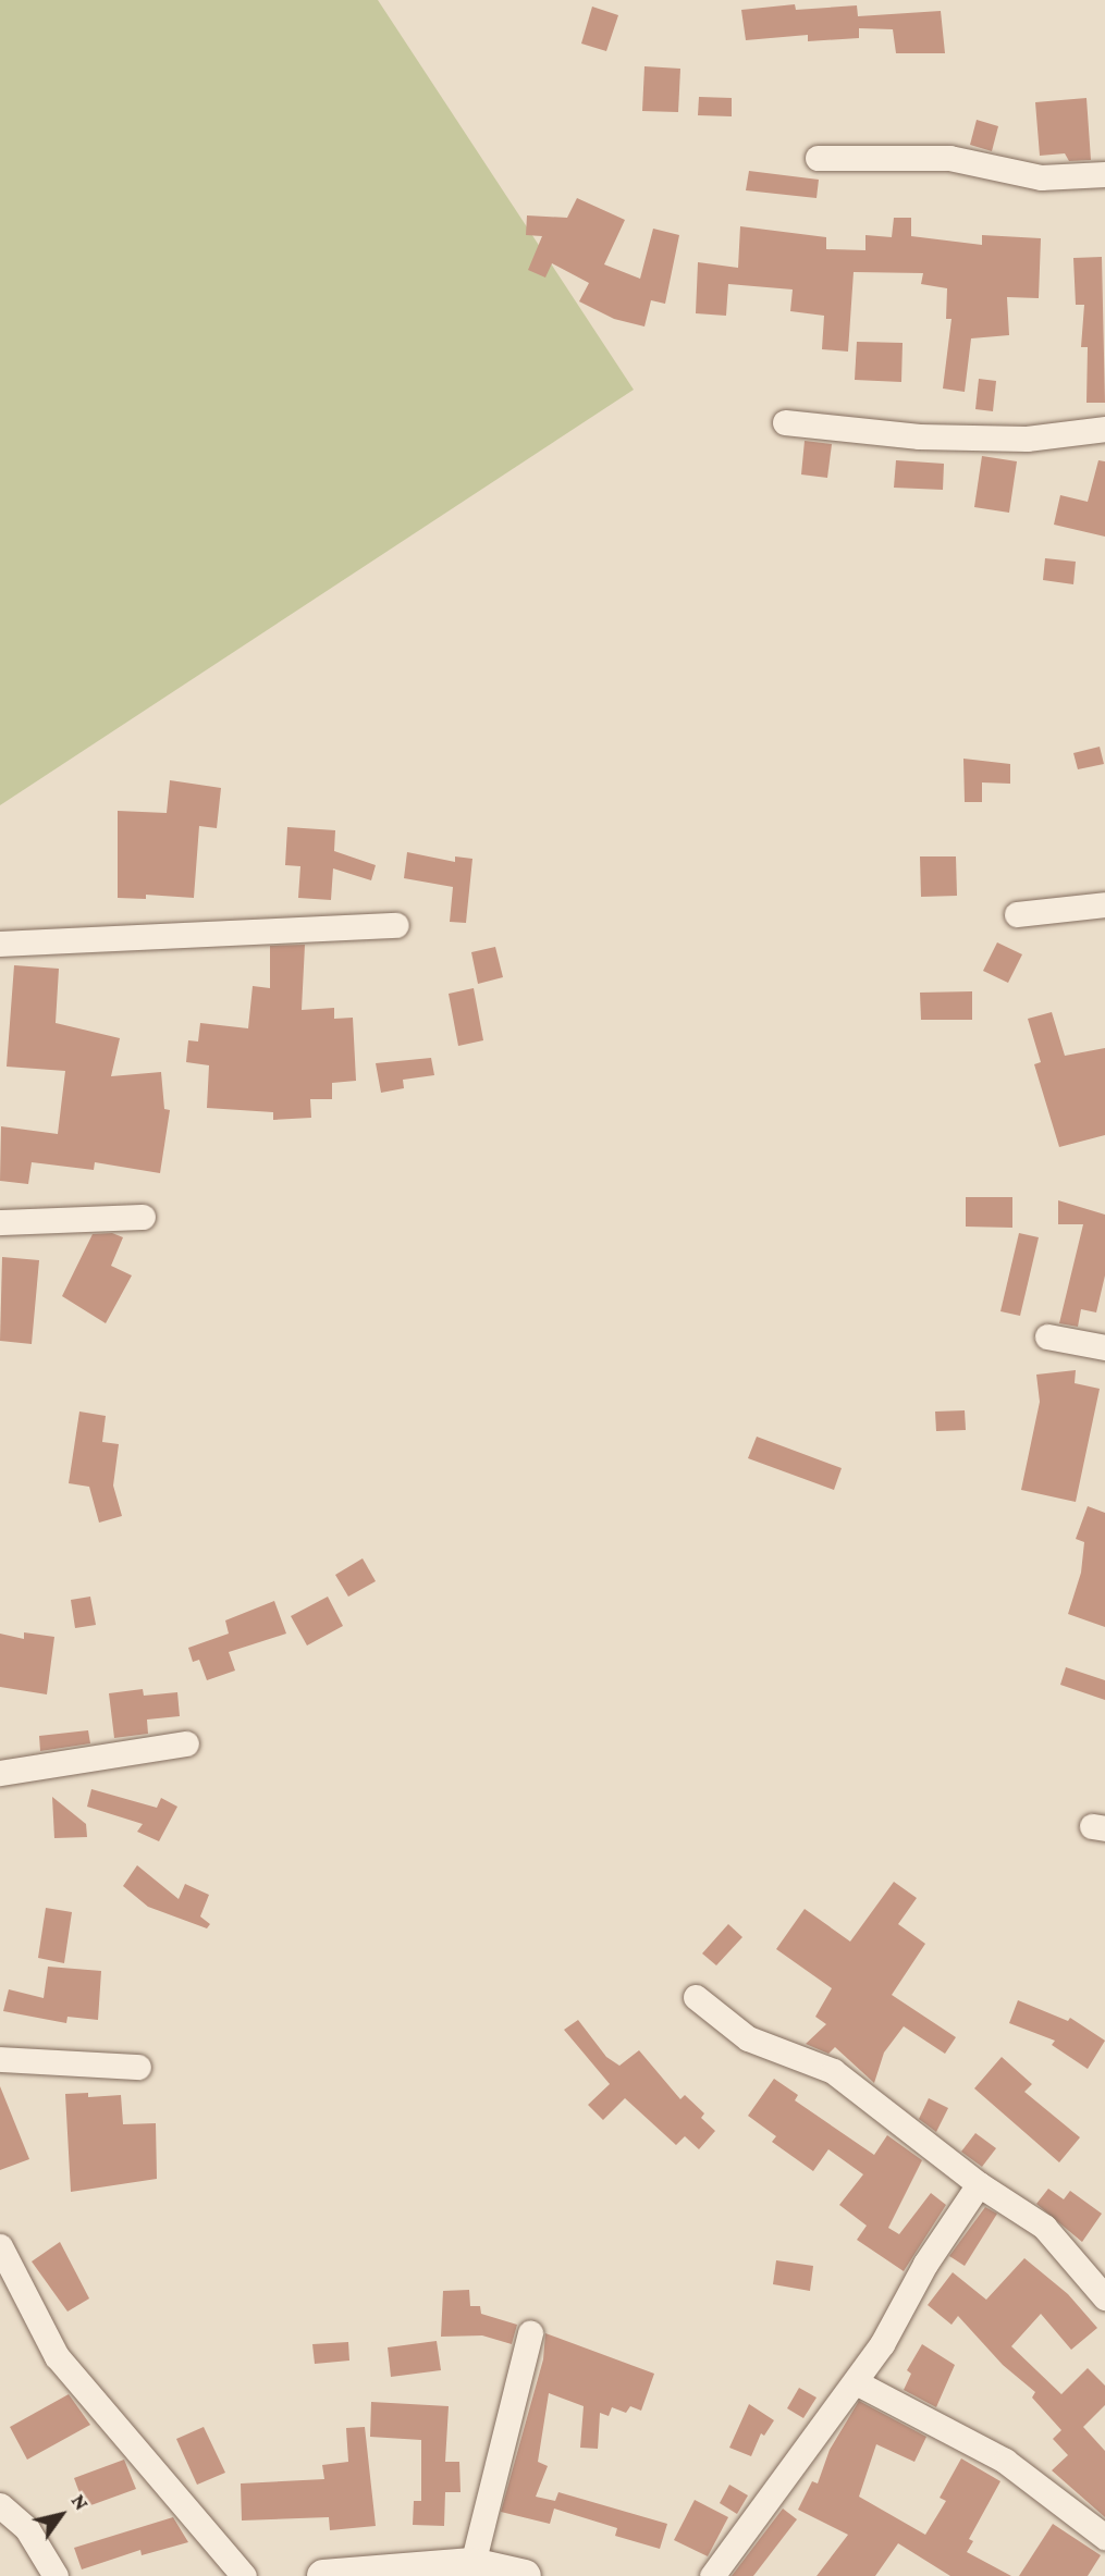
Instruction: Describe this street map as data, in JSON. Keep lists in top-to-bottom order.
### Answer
{
  "north": "top right"
}
